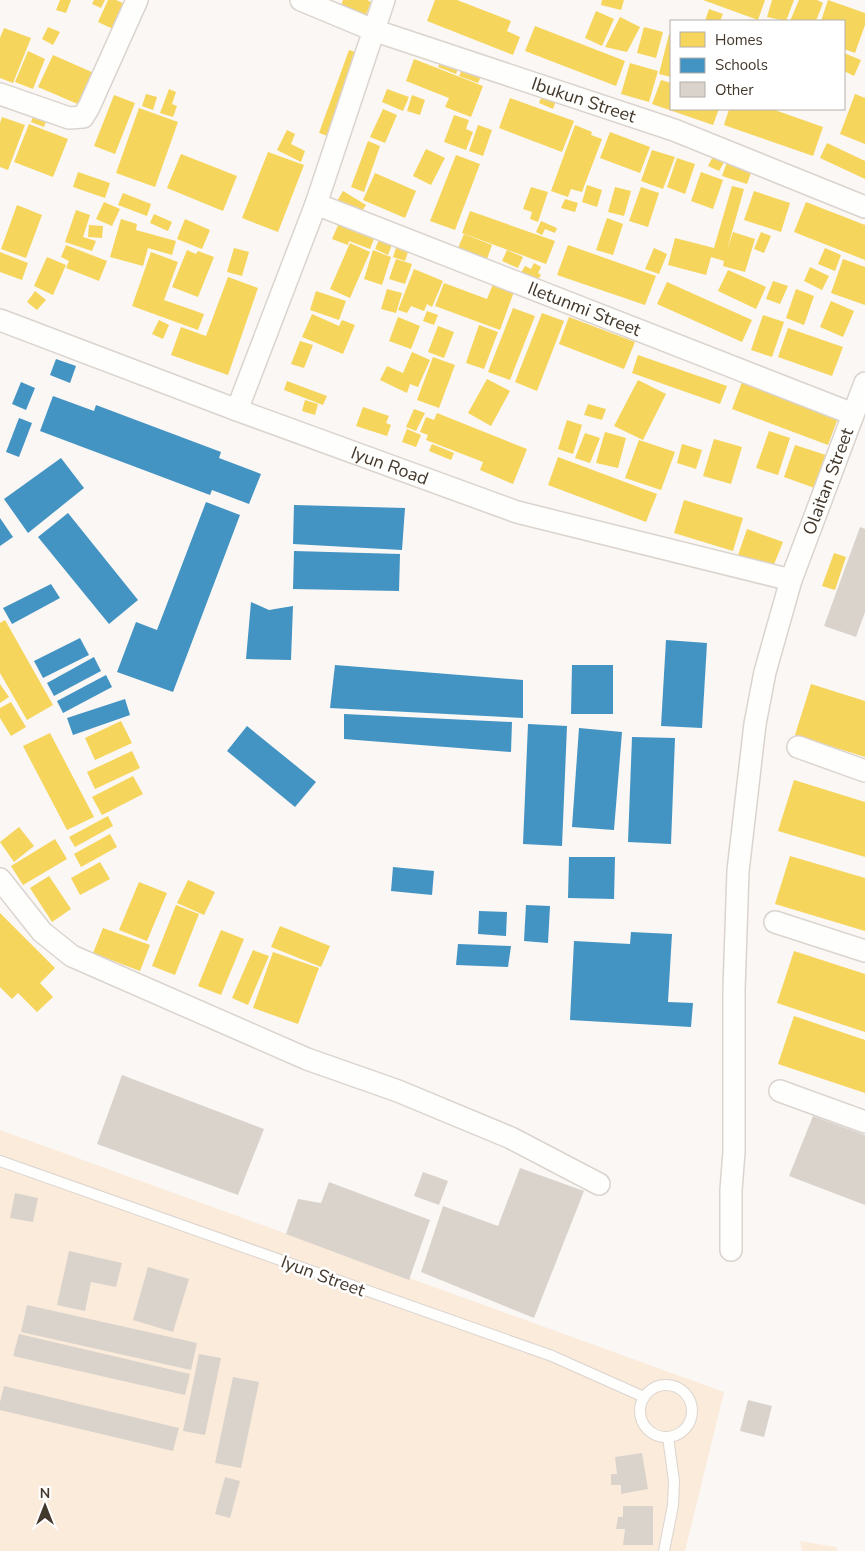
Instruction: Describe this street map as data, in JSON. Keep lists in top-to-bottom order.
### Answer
{
  "streets": {
    "street": [
      "Ibukun Street",
      "Iletunmi Street",
      "Iyun Road",
      "Olaitan Street"
    ],
    "lane": ["Iyun Street"]
  },
  "crossings": [
    ["Iletunmi Street", "Olaitan Street"],
    ["Iyun Road", "Olaitan Street"]
  ],
  "legend": ["Homes", "Schools", "Other"],
  "north": "top"
}
